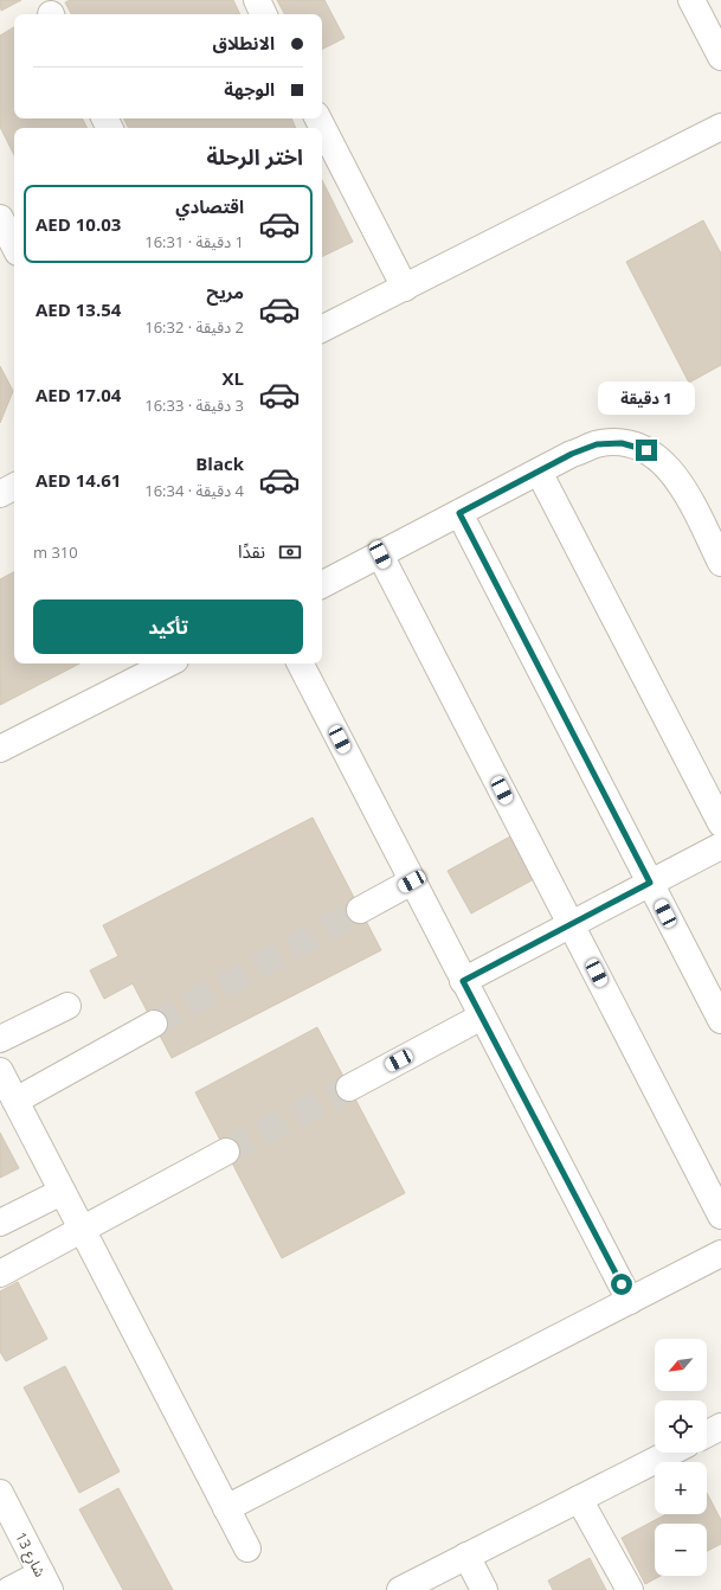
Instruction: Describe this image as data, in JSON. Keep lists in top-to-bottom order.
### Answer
{
  "streets": {
    "street": ["شارع 13"]
  },
  "north": "bottom left",
  "page": {
    "banner": ["الانطلاق", "الوجهة"],
    "heading": "اختر الرحلة",
    "list": [
      {
        "name": "اقتصادي",
        "note": "1 دقيقة · 16:31",
        "value": "AED 10.03"
      },
      {
        "name": "مريح",
        "note": "2 دقيقة · 16:32",
        "value": "AED 13.54"
      },
      {
        "name": "XL",
        "note": "3 دقيقة · 16:33",
        "value": "AED 17.04"
      },
      {
        "name": "Black",
        "note": "4 دقيقة · 16:34",
        "value": "AED 14.61"
      }
    ],
    "bubble": "1 دقيقة",
    "pay": ["نقدًا", "310 m"],
    "buttons": "تأكيد",
    "map_buttons": ["+", "−"]
  }
}
